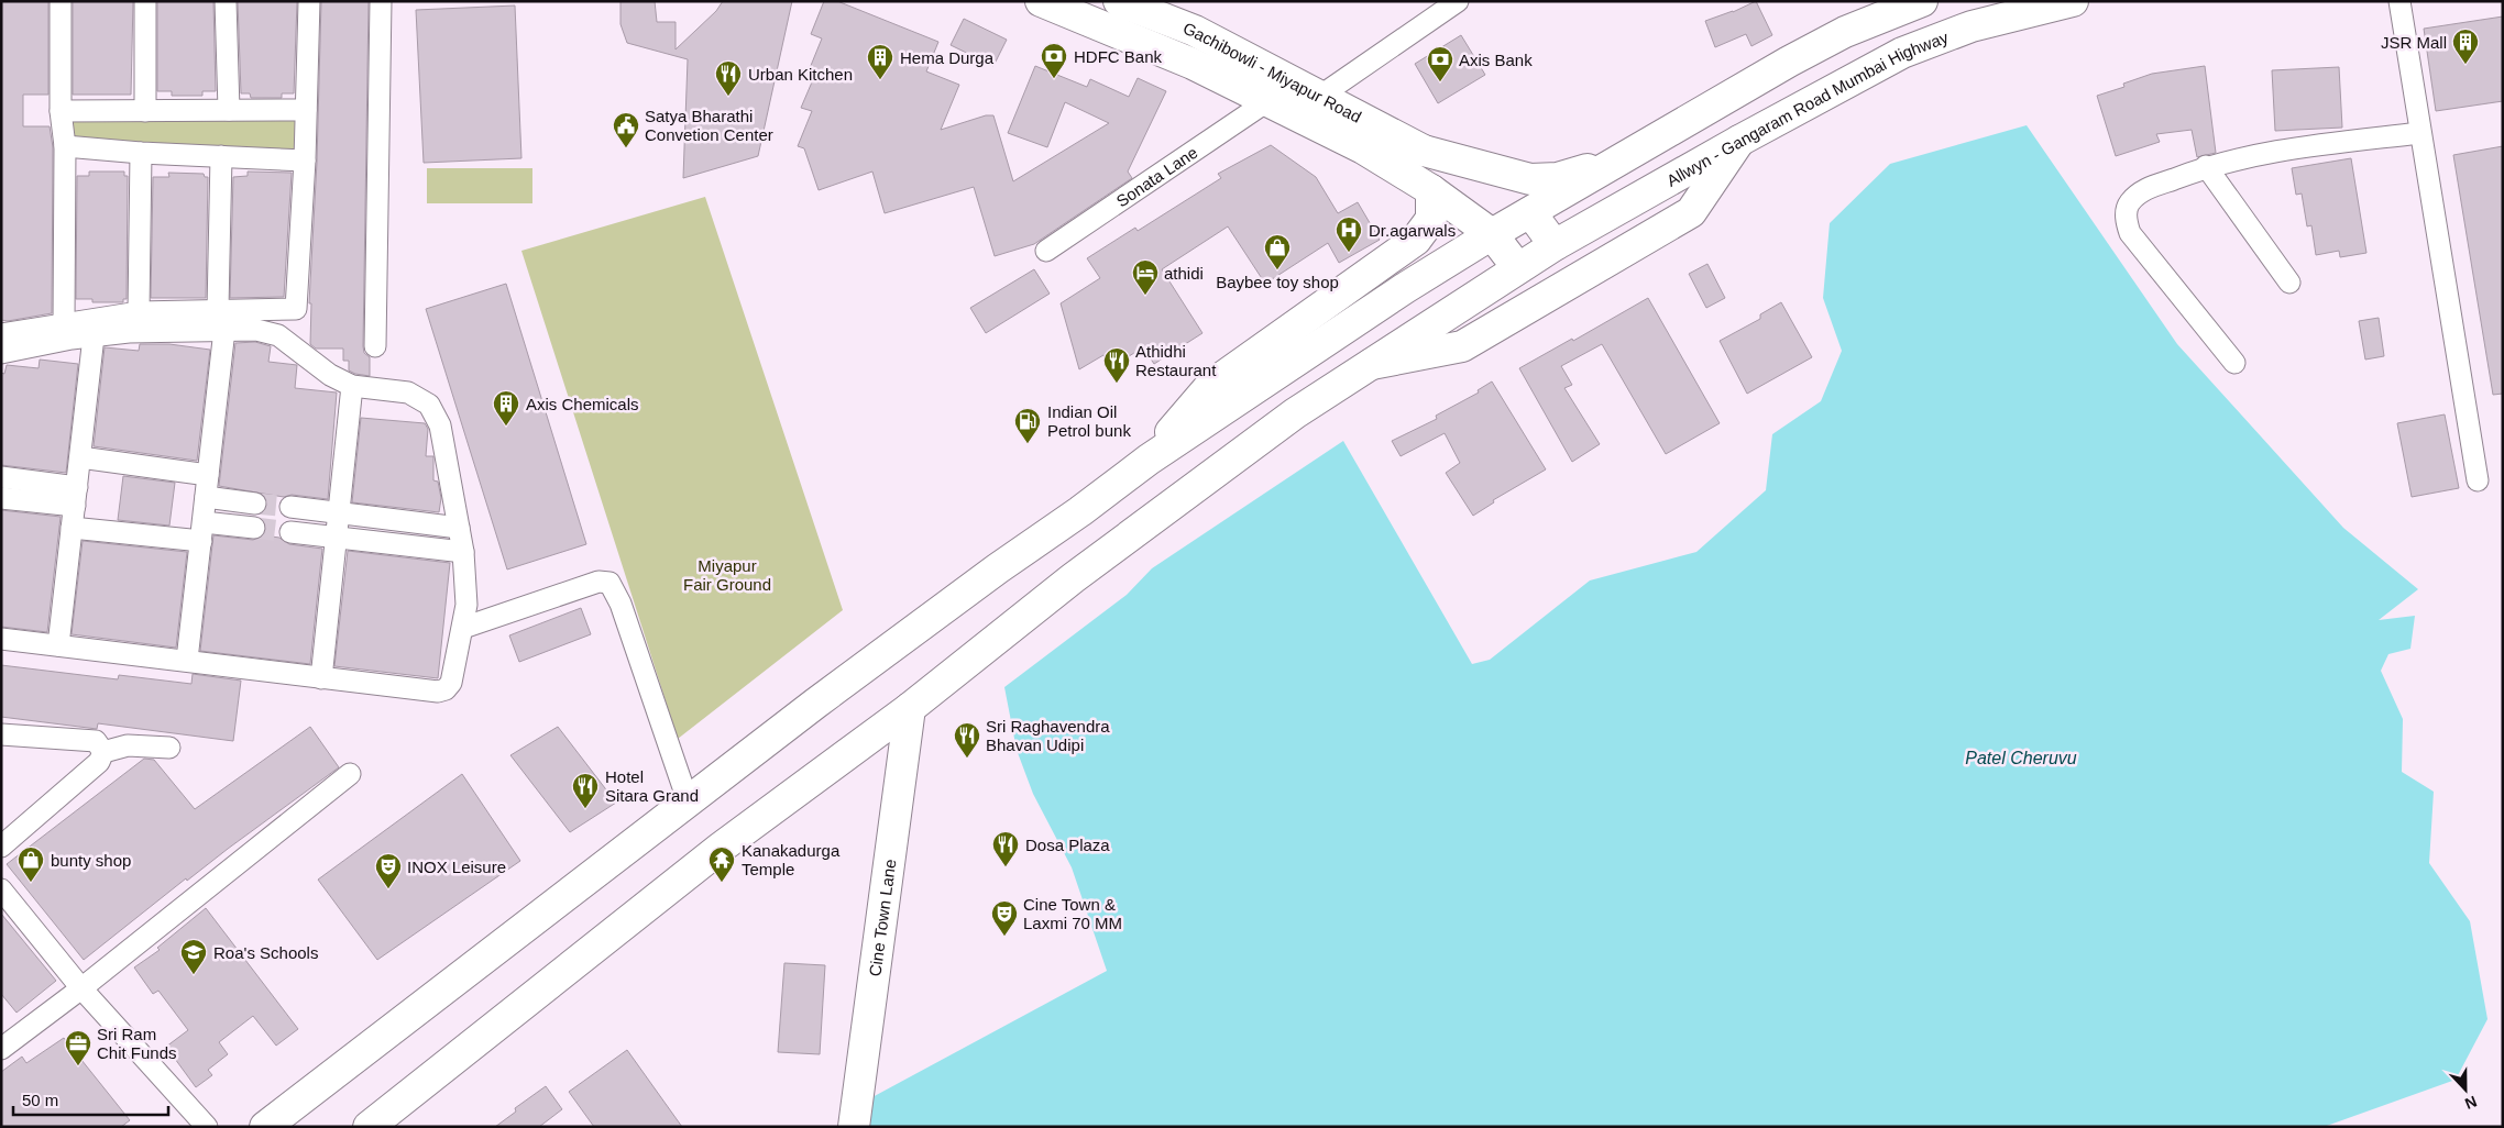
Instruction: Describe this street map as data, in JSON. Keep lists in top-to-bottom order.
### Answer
{
  "streets": {
    "main road": ["Gachibowli - Miyapur Road", "Allwyn - Gangaram Road Mumbai Highway", "Cine Town Lane"],
    "street": ["Sonata Lane"]
  },
  "crossings": [
    ["Allwyn - Gangaram Road Mumbai Highway", "Cine Town Lane"]
  ],
  "water": ["Patel Cheruvu"],
  "parks": ["Miyapur Fair Ground"],
  "places": {
    "building": ["JSR Mall", "Hema Durga", "Axis Chemicals"],
    "bank": ["HDFC Bank", "Axis Bank"],
    "restaurant": [
      "Urban Kitchen",
      "Athidhi Restaurant",
      "Sri Raghavendra Bhavan Udipi",
      "Hotel Sitara Grand",
      "Dosa Plaza"
    ],
    "public building": ["Satya Bharathi Convetion Center"],
    "hospital": ["Dr.agarwals"],
    "shop": ["Baybee toy shop", "bunty shop"],
    "hotel": ["athidi"],
    "fuel station": ["Indian Oil Petrol bunk"],
    "temple": ["Kanakadurga Temple"],
    "theatre": ["INOX Leisure", "Cine Town & Laxmi 70 MM"],
    "school or university": ["Roa's Schools"],
    "office": ["Sri Ram Chit Funds"]
  },
  "scale_bar": "50 m",
  "north": "bottom"
}
